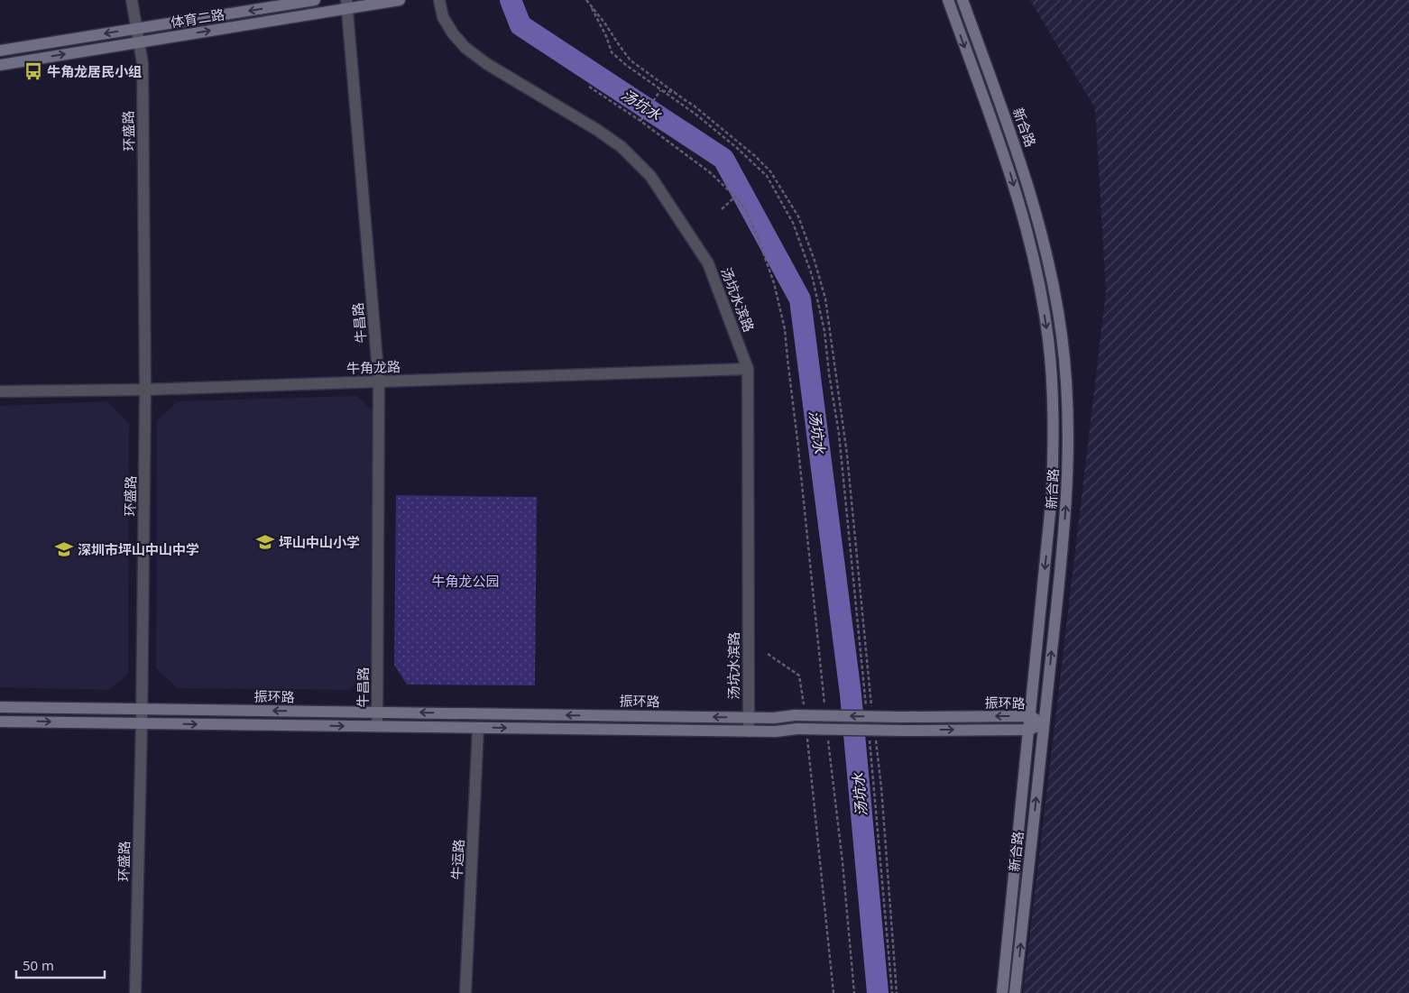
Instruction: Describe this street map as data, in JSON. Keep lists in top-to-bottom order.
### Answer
{
  "streets": {
    "street": [
      "体育二路",
      "新合路",
      "环盛路",
      "汤坑水滨路",
      "牛昌路",
      "牛角龙路",
      "振环路",
      "牛运路"
    ]
  },
  "crossings": [
    ["体育二路", "环盛路"],
    ["体育二路", "牛昌路"],
    ["新合路", "振环路"],
    ["环盛路", "牛角龙路"],
    ["环盛路", "振环路"],
    ["汤坑水滨路", "牛角龙路"],
    ["汤坑水滨路", "振环路"],
    ["牛昌路", "牛角龙路"],
    ["牛昌路", "振环路"],
    ["振环路", "牛运路"]
  ],
  "water": ["汤坑水"],
  "parks": ["牛角龙公园"],
  "places": {
    "bus stop": ["牛角龙居民小组"],
    "school or university": ["坪山中山小学", "深圳市坪山中山中学"]
  },
  "scale_bar": "50 m"
}
